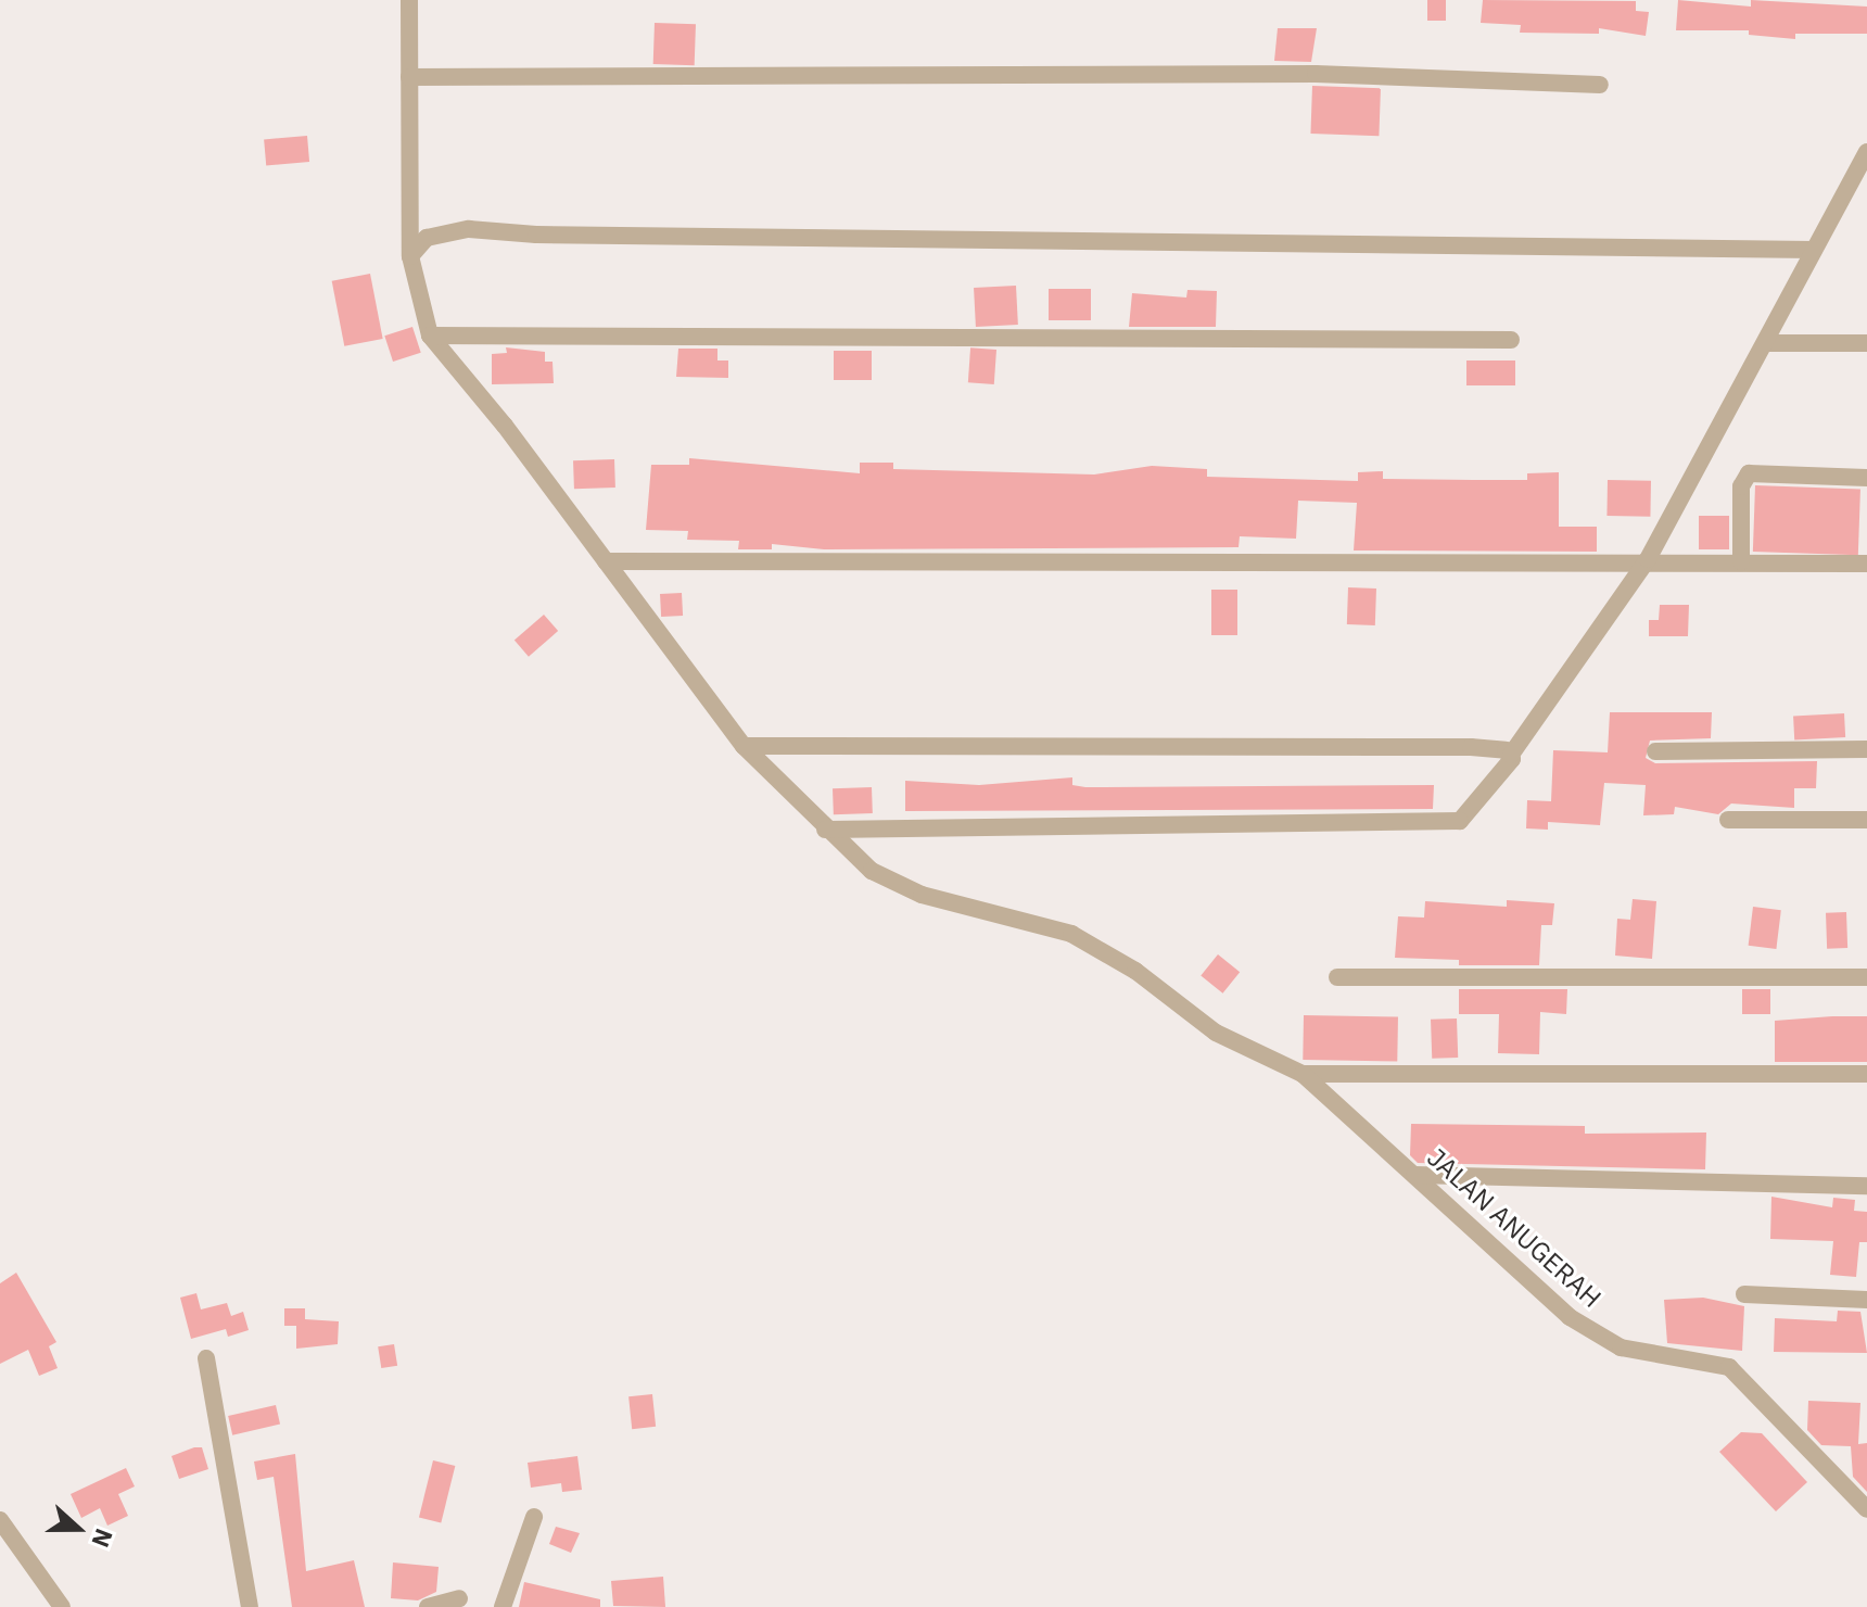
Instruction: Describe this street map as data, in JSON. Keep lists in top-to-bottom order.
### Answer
{
  "streets": {
    "street": ["JALAN ANUGERAH"]
  },
  "north": "right"
}
